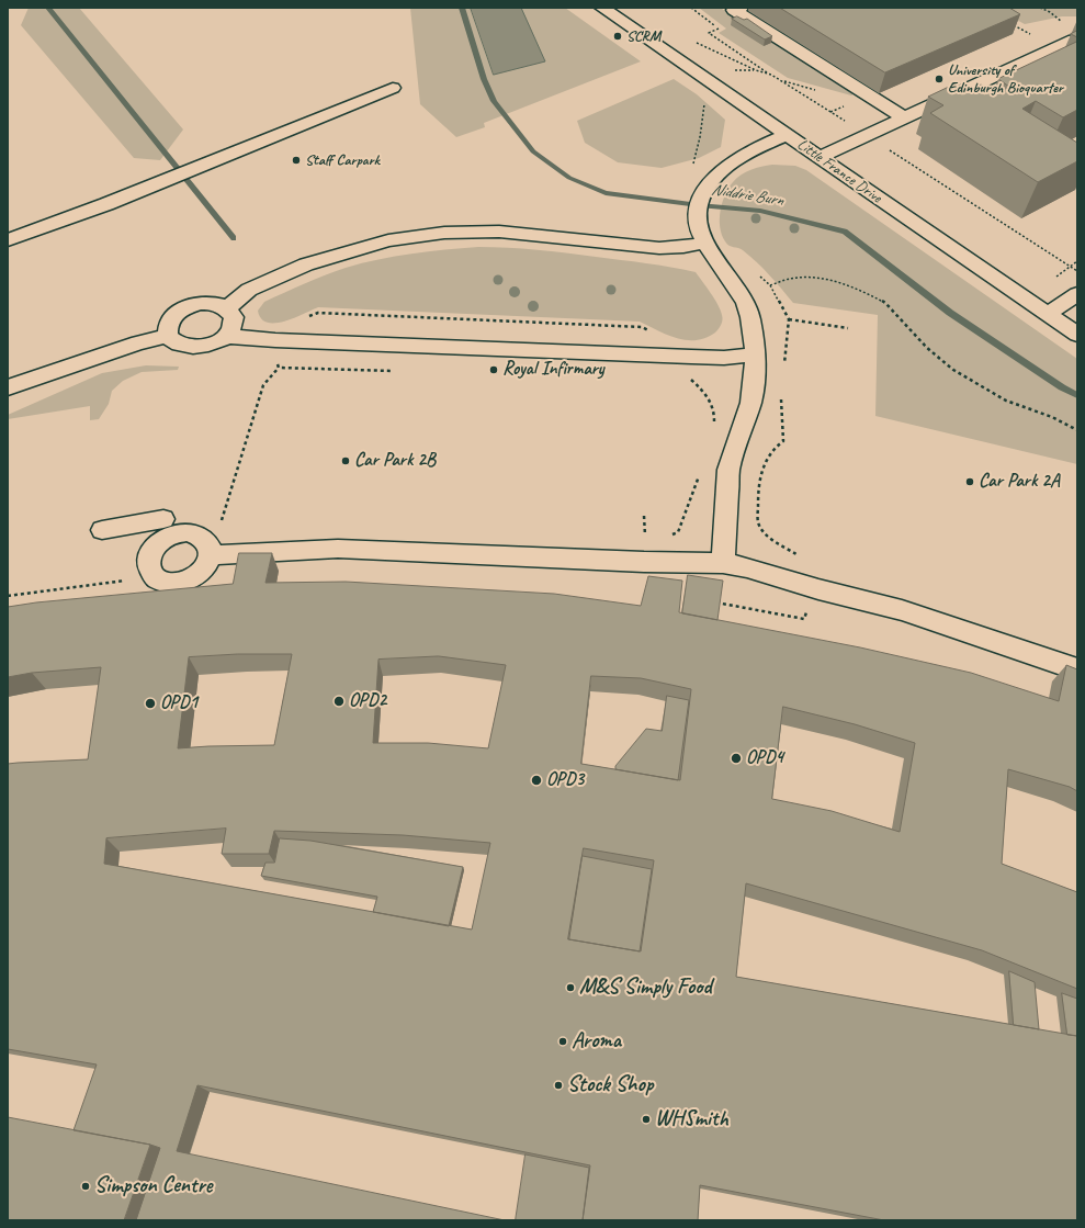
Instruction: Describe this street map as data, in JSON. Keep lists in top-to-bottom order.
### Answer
{
  "streets": {
    "street": ["Little France Drive"]
  },
  "water": ["Niddrie Burn"],
  "places": [
    "SCRM",
    "University of Edinburgh Bioquarter",
    "Staff Carpark",
    "Royal Infirmary",
    "Car Park 2B",
    "Car Park 2A",
    "OPD2",
    "OPD1",
    "OPD4",
    "OPD3",
    "M&S Simply Food",
    "Aroma",
    "Stock Shop",
    "WHSmith",
    "Simpson Centre"
  ]
}
